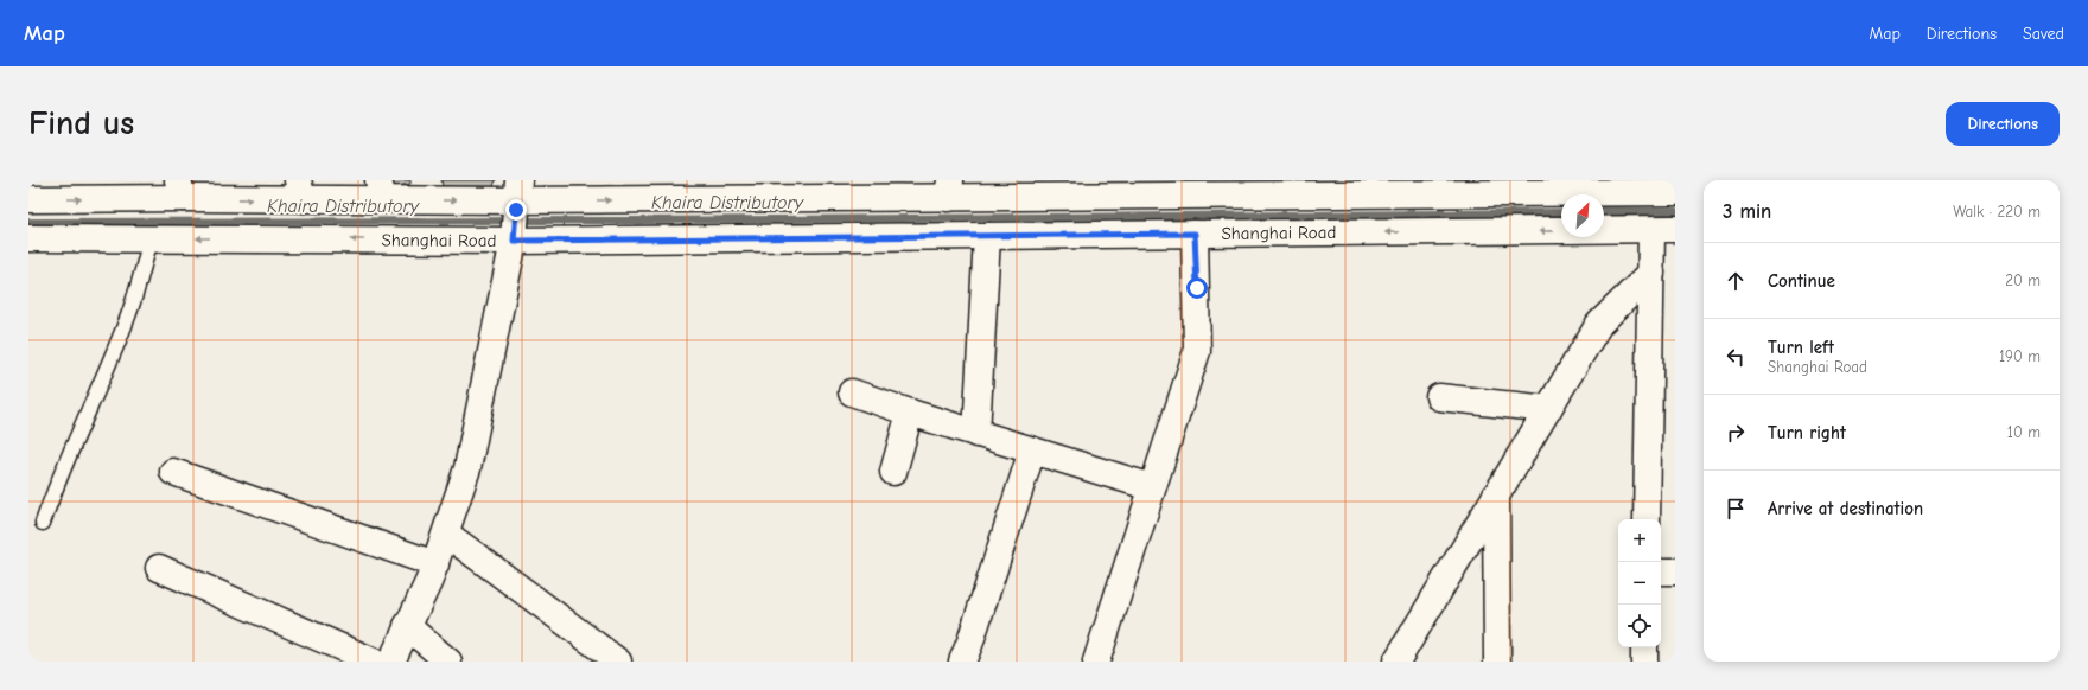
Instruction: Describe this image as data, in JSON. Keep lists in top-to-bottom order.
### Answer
{
  "streets": {
    "street": ["Shanghai Road"]
  },
  "water": ["Khaira Distributory"],
  "north": "top right",
  "page": {
    "header": "Map",
    "nav": ["Map", "Directions", "Saved"],
    "buttons": "Directions",
    "title": "Find us",
    "heading": ["3 min", "Walk · 220 m"],
    "list": [
      ["Continue", "20 m"],
      ["Turn left", "Shanghai Road", "190 m"],
      ["Turn right", "10 m"],
      "Arrive at destination"
    ],
    "map_buttons": ["+", "−"]
  }
}
